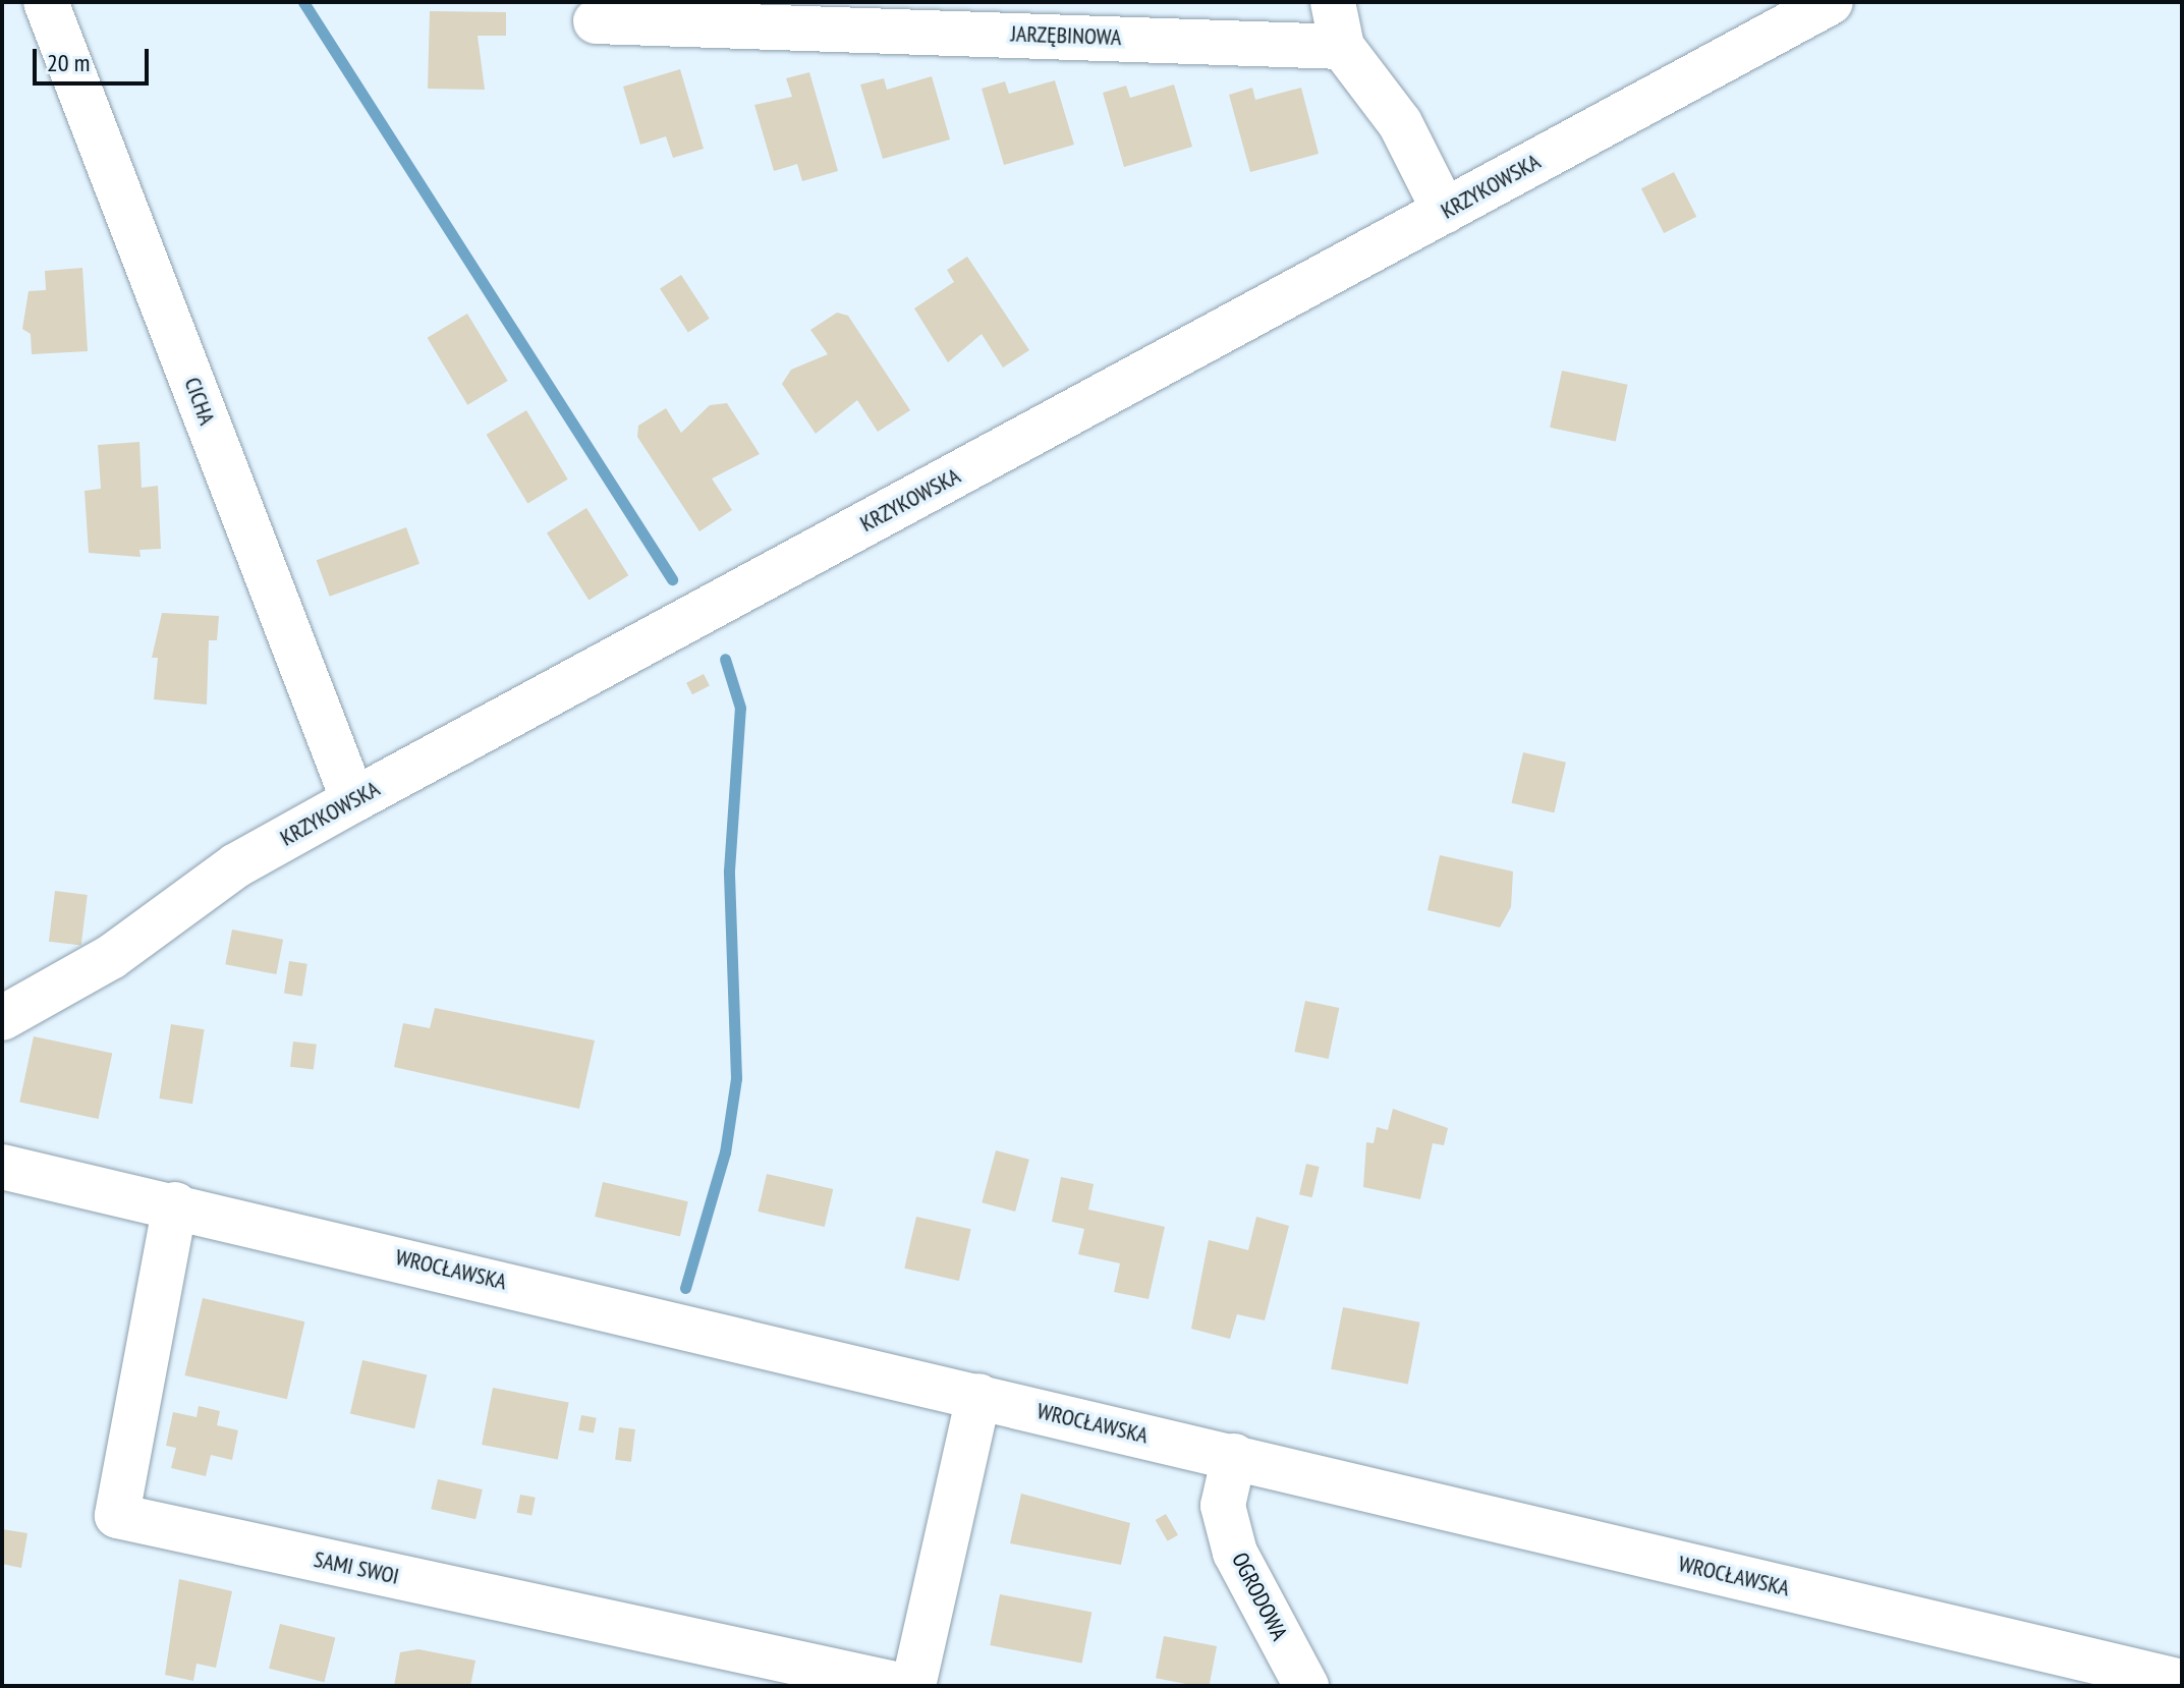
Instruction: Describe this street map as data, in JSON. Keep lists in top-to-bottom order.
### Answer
{
  "streets": {
    "street": [
      "JARZĘBINOWA",
      "KRZYKOWSKA",
      "CICHA",
      "WROCŁAWSKA",
      "SAMI SWOI",
      "OGRODOWA"
    ]
  },
  "crossings": [
    ["KRZYKOWSKA", "CICHA"],
    ["WROCŁAWSKA", "SAMI SWOI"],
    ["WROCŁAWSKA", "OGRODOWA"]
  ],
  "scale_bar": "20 m"
}
